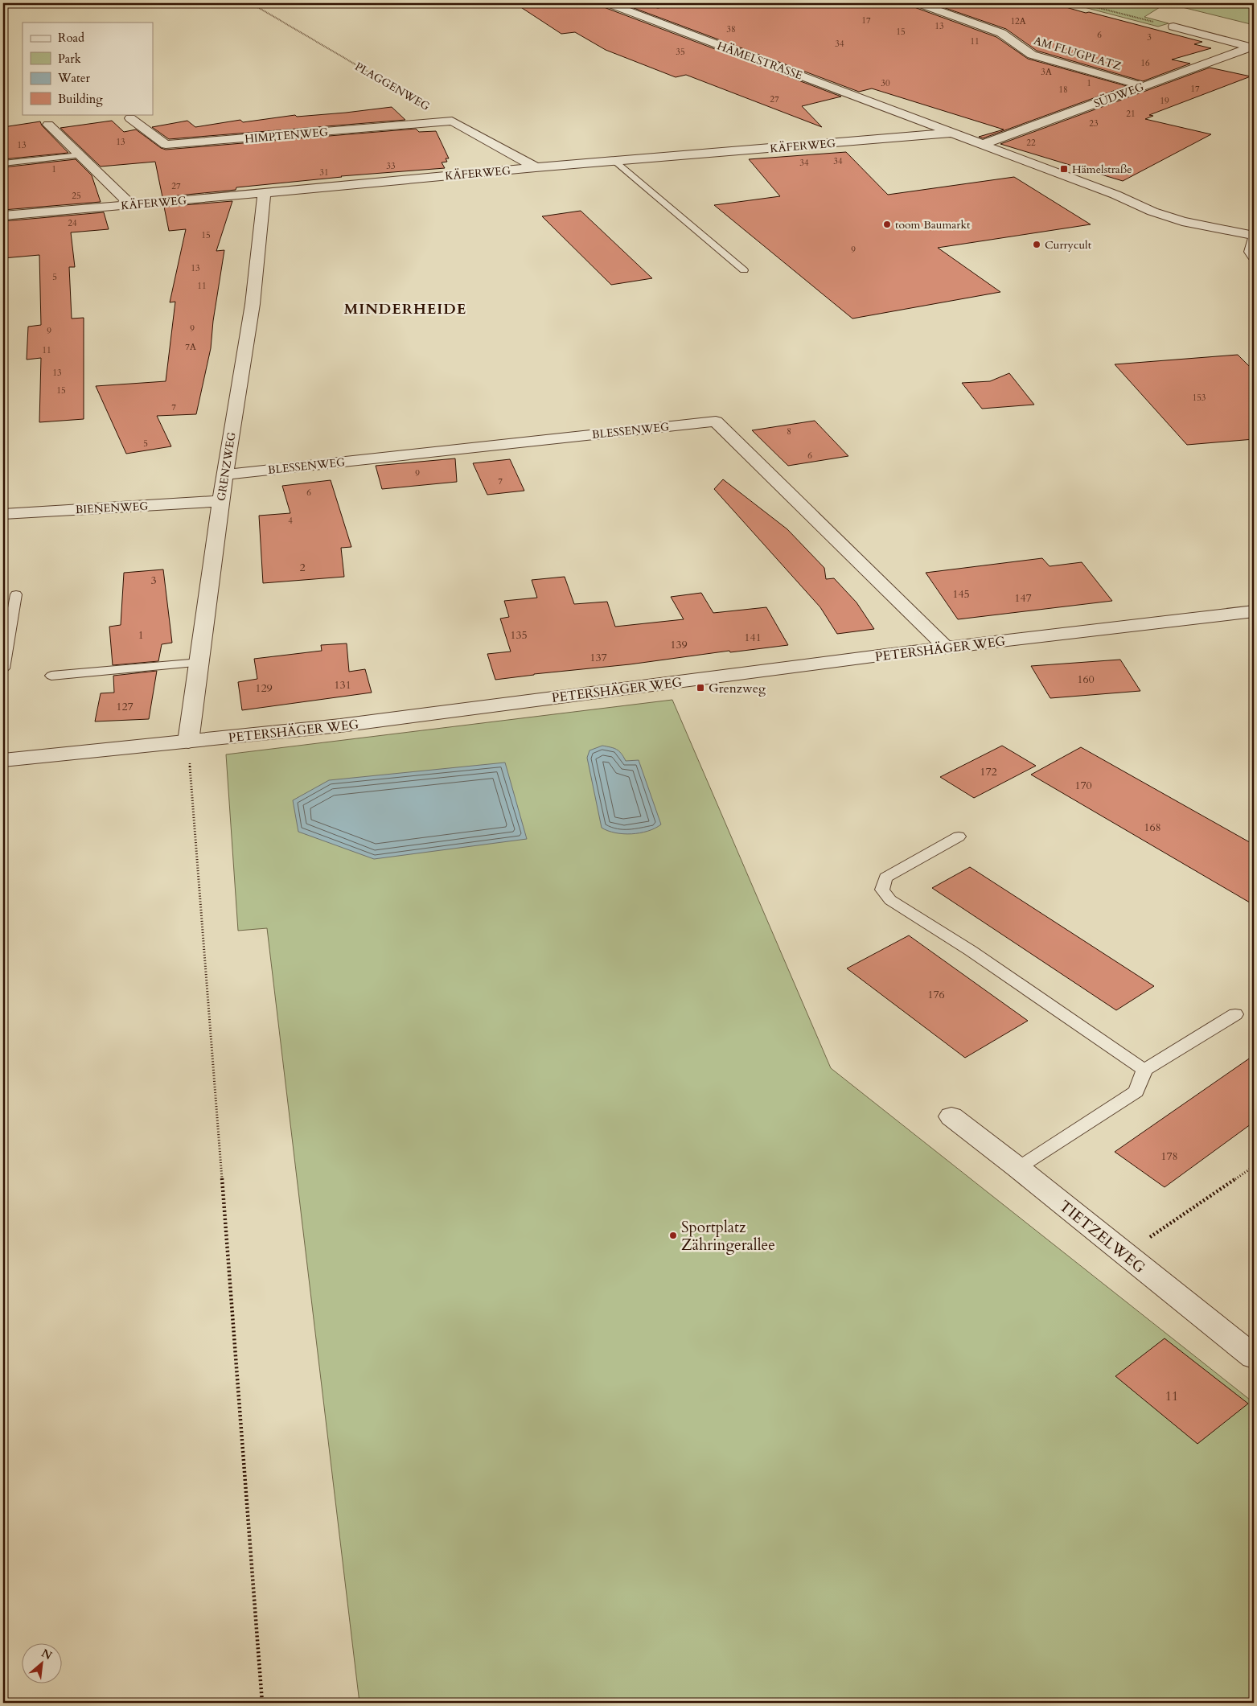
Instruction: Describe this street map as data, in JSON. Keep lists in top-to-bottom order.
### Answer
{
  "streets": {
    "street": [
      "AM FLUGPLATZ",
      "HÄMELSTRASSE",
      "SÜDWEG",
      "HIMPTENWEG",
      "KÄFERWEG",
      "BLESSENWEG",
      "GRENZWEG",
      "BIENENWEG",
      "PETERSHÄGER WEG",
      "TIETZELWEG"
    ],
    "path": ["PLAGGENWEG"]
  },
  "crossings": [
    ["AM FLUGPLATZ", "SÜDWEG"],
    ["HÄMELSTRASSE", "SÜDWEG"],
    ["HÄMELSTRASSE", "KÄFERWEG"],
    ["PLAGGENWEG", "HIMPTENWEG"],
    ["KÄFERWEG", "GRENZWEG"],
    ["BLESSENWEG", "GRENZWEG"],
    ["BLESSENWEG", "PETERSHÄGER WEG"],
    ["GRENZWEG", "BIENENWEG"],
    ["GRENZWEG", "PETERSHÄGER WEG"]
  ],
  "districts": ["MINDERHEIDE"],
  "places": {
    "transit": ["Hämelstraße", "Grenzweg"],
    "other": ["toom Baumarkt", "Currycult", "Sportplatz Zähringerallee"]
  },
  "house_numbers": [
    "17",
    "12A",
    "13",
    "38",
    "15",
    "6",
    "3",
    "11",
    "34",
    "35",
    "16",
    "3A",
    "30",
    "1",
    "17",
    "18",
    "27",
    "19",
    "21",
    "23",
    "13",
    "22",
    "13",
    "34",
    "34",
    "33",
    "1",
    "31",
    "27",
    "25",
    "24",
    "15",
    "9",
    "13",
    "5",
    "11",
    "9",
    "9",
    "7A",
    "11",
    "13",
    "15",
    "153",
    "7",
    "8",
    "5",
    "6",
    "9",
    "7",
    "6",
    "4",
    "2",
    "3",
    "145",
    "147",
    "1",
    "135",
    "141",
    "139",
    "137",
    "160",
    "131",
    "129",
    "127",
    "172",
    "170",
    "168",
    "176",
    "178",
    "11"
  ],
  "legend": [
    "Road",
    "Park",
    "Water",
    "Building"
  ],
  "north": "top right"
}
